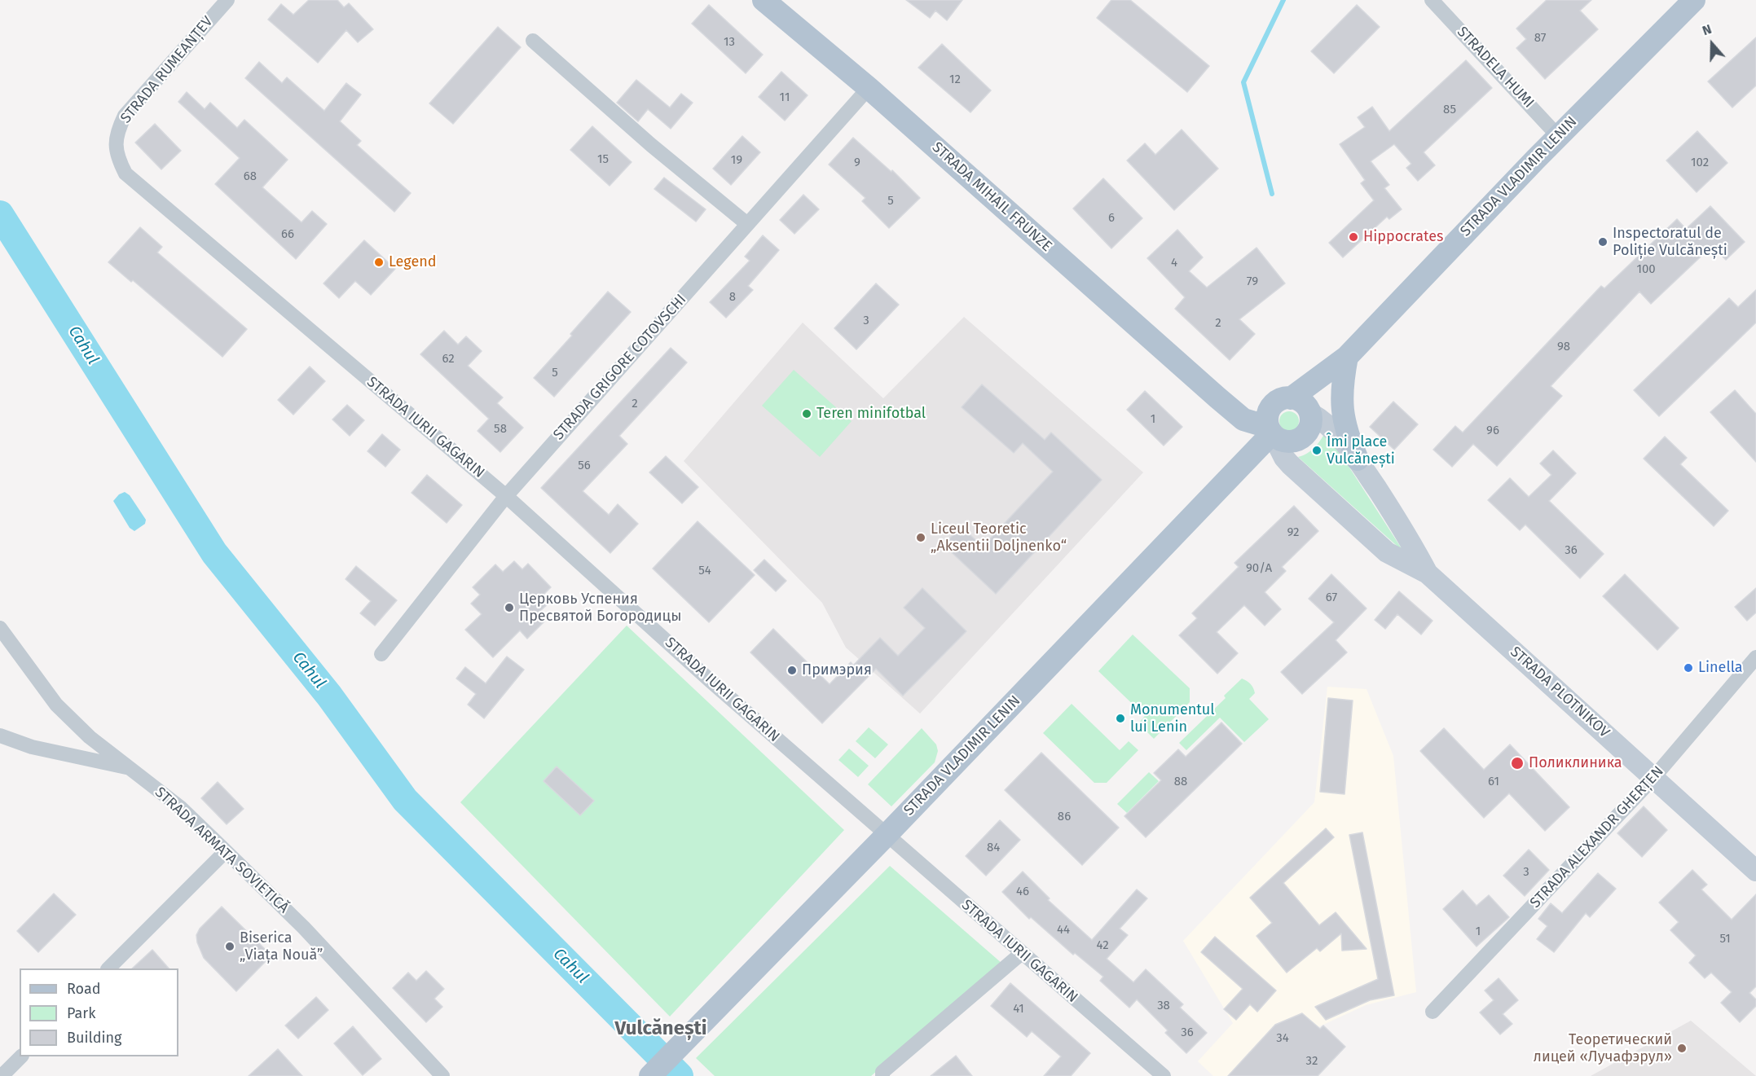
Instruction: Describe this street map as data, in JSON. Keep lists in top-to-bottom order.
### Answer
{
  "streets": {
    "main road": ["STRADA VLADIMIR LENIN", "STRADA MIHAIL FRUNZE", "STRADA PLOTNIKOV"],
    "street": [
      "STRADELA HUMI",
      "STRADA RUMEANȚEV",
      "STRADA GRIGORE COTOVSCHI",
      "STRADA IURII GAGARIN",
      "STRADA ALEXANDR GHERȚEN",
      "STRADA ARMATA SOVIETICĂ"
    ]
  },
  "crossings": [
    ["STRADELA HUMI", "STRADA VLADIMIR LENIN"],
    ["STRADA RUMEANȚEV", "STRADA IURII GAGARIN"],
    ["STRADA VLADIMIR LENIN", "STRADA MIHAIL FRUNZE"],
    ["STRADA VLADIMIR LENIN", "STRADA IURII GAGARIN"],
    ["STRADA VLADIMIR LENIN", "STRADA PLOTNIKOV"],
    ["STRADA MIHAIL FRUNZE", "STRADA GRIGORE COTOVSCHI"],
    ["STRADA MIHAIL FRUNZE", "STRADA PLOTNIKOV"],
    ["STRADA GRIGORE COTOVSCHI", "STRADA IURII GAGARIN"],
    ["STRADA PLOTNIKOV", "STRADA ALEXANDR GHERȚEN"]
  ],
  "districts": ["Vulcănești"],
  "water": ["Cahul"],
  "places": [
    "Hippocrates",
    "Inspectoratul de Poliție Vulcănești",
    "Legend",
    "Teren minifotbal",
    "Îmi place Vulcănești",
    "Liceul Teoretic „Aksentii Doljnenko“",
    "Церковь Успения Пресвятой Богородицы",
    "Linella",
    "Примэрия",
    "Monumentul lui Lenin",
    "Поликлиника",
    "Biserica „Viața Nouă”",
    "Теоретический лицей «Лучафэрул»"
  ],
  "house_numbers": [
    "87",
    "13",
    "12",
    "11",
    "85",
    "15",
    "19",
    "9",
    "102",
    "68",
    "5",
    "6",
    "66",
    "4",
    "100",
    "79",
    "8",
    "3",
    "2",
    "98",
    "62",
    "5",
    "2",
    "1",
    "58",
    "96",
    "56",
    "92",
    "36",
    "90/A",
    "54",
    "67",
    "88",
    "61",
    "86",
    "84",
    "3",
    "46",
    "44",
    "1",
    "51",
    "42",
    "38",
    "41",
    "36",
    "34",
    "32"
  ],
  "legend": ["Road", "Park", "Building"],
  "north": "top"
}
